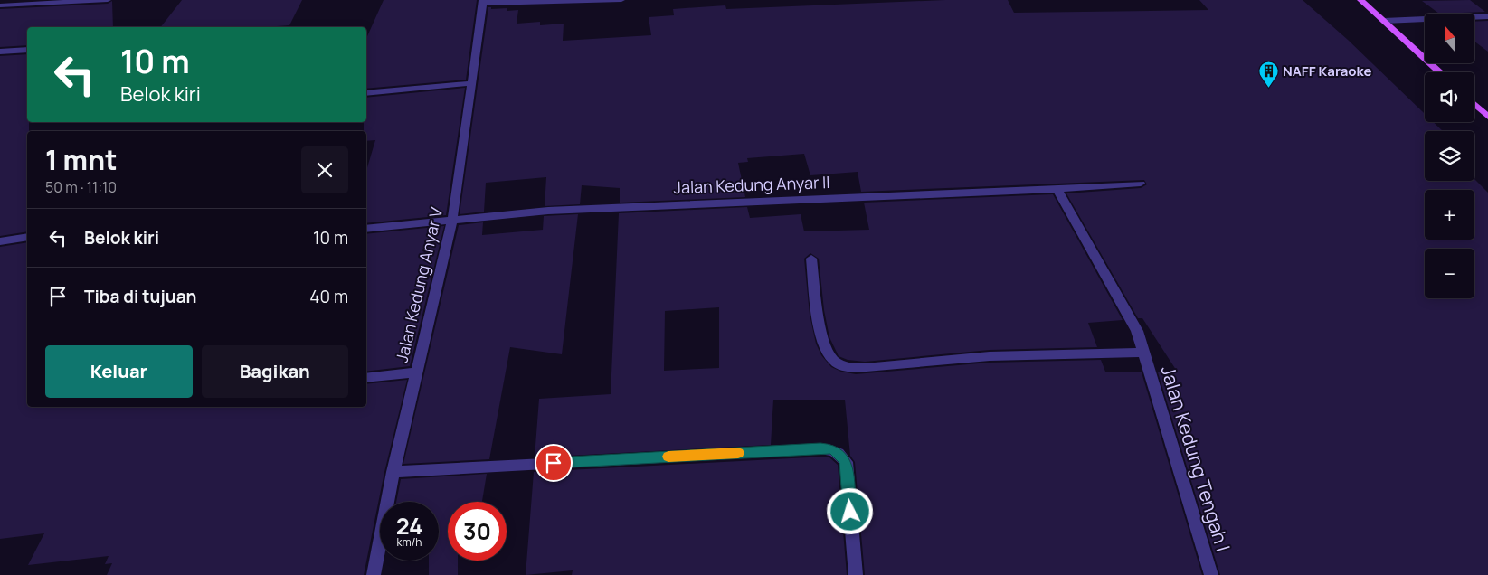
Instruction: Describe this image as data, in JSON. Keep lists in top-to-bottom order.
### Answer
{
  "streets": {
    "street": ["Jalan Kedung Anyar II", "Jalan Kedung Anyar V", "Jalan Kedung Tengah I"]
  },
  "crossings": [
    ["Jalan Kedung Anyar II", "Jalan Kedung Anyar V"],
    ["Jalan Kedung Anyar II", "Jalan Kedung Tengah I"]
  ],
  "places": {
    "building": ["NAFF Karaoke"]
  },
  "north": "top",
  "page": {
    "map_buttons": ["+", "−"],
    "turn": ["10 m", "Belok kiri"],
    "heading": ["1 mnt", "50 m · 11:10"],
    "list": [
      {
        "name": "Belok kiri",
        "value": "10 m"
      },
      {
        "name": "Tiba di tujuan",
        "value": "40 m"
      }
    ],
    "buttons": ["Keluar", "Bagikan"],
    "speed": "24 km/h",
    "limit": "30"
  }
}
